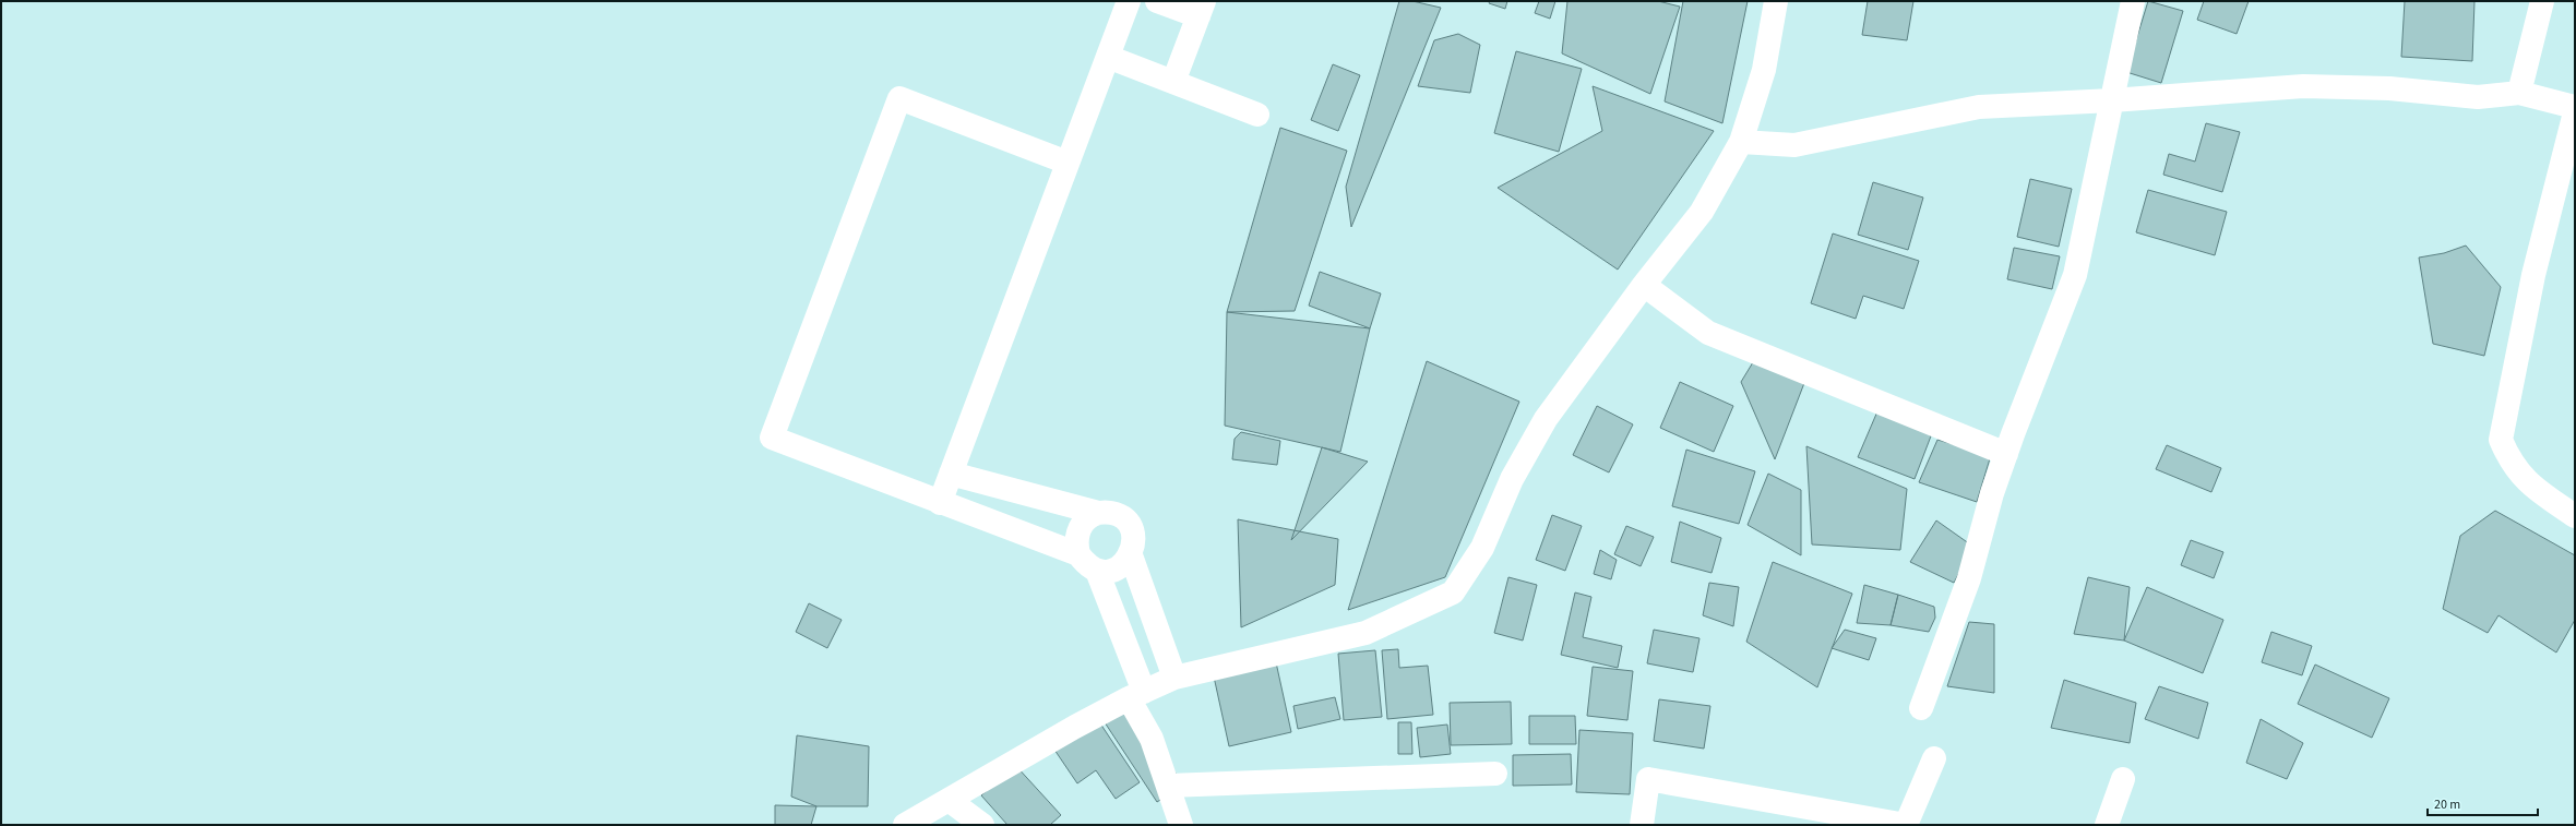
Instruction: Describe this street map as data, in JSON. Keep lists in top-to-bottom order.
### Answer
{
  "scale_bar": "20 m"
}
